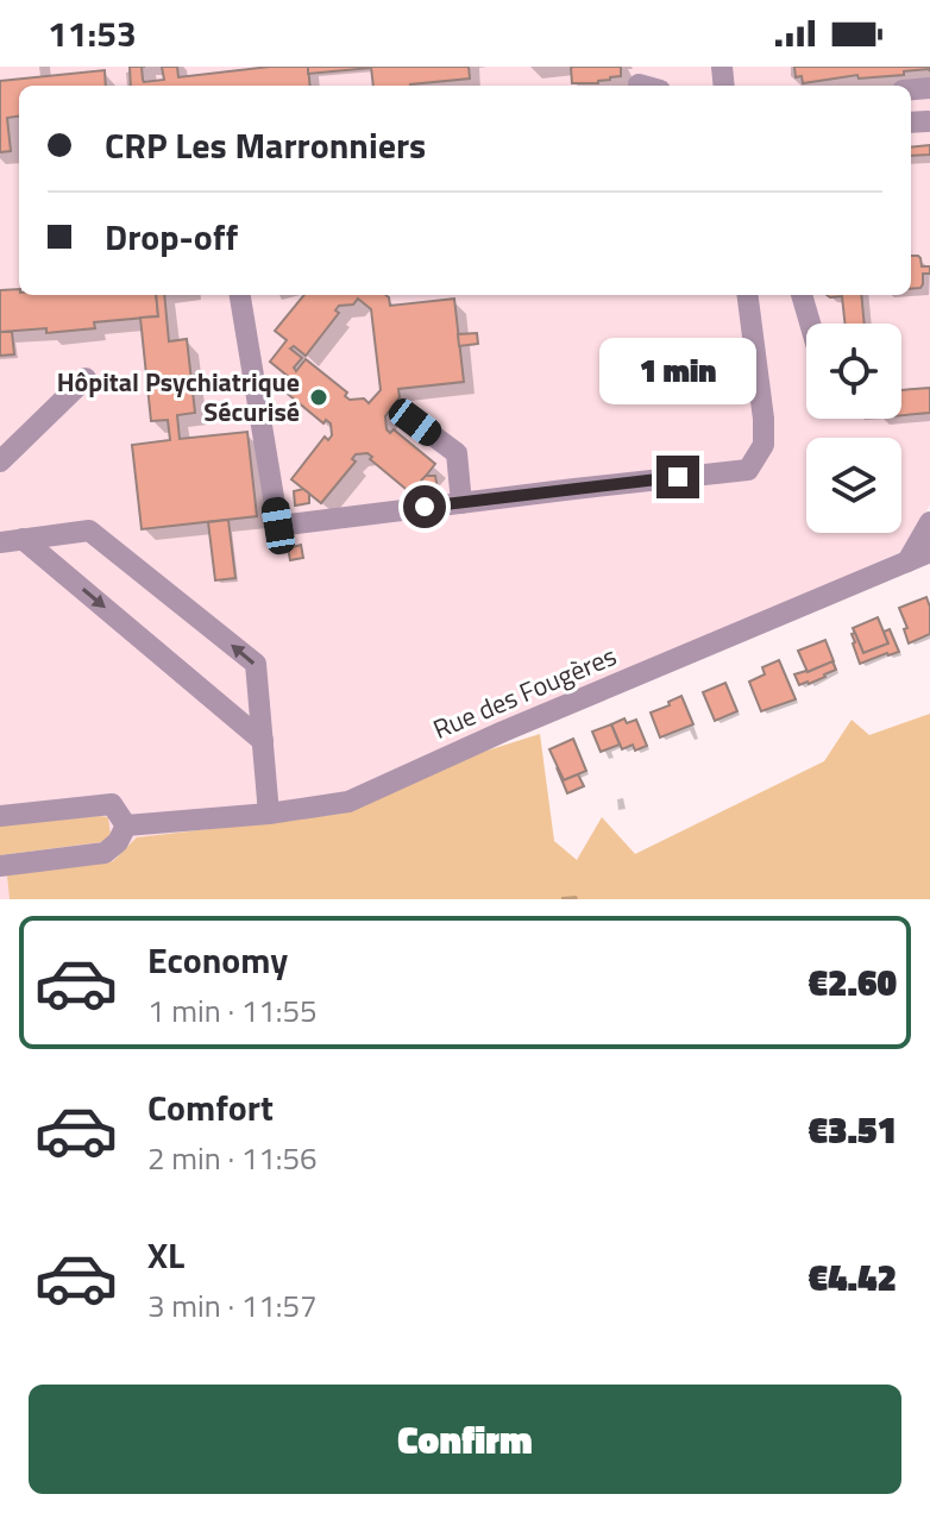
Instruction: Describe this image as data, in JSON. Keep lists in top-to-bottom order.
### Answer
{
  "streets": {
    "street": ["Rue des Fougères"]
  },
  "places": ["Hôpital Psychiatrique Sécurisé"],
  "page": {
    "status": "11:53",
    "banner": ["CRP Les Marronniers", "Drop-off"],
    "bubble": "1 min",
    "list": [
      {
        "name": "Economy",
        "note": "1 min · 11:55",
        "value": "€2.60"
      },
      {
        "name": "Comfort",
        "note": "2 min · 11:56",
        "value": "€3.51"
      },
      {
        "name": "XL",
        "note": "3 min · 11:57",
        "value": "€4.42"
      }
    ],
    "buttons": "Confirm"
  }
}
